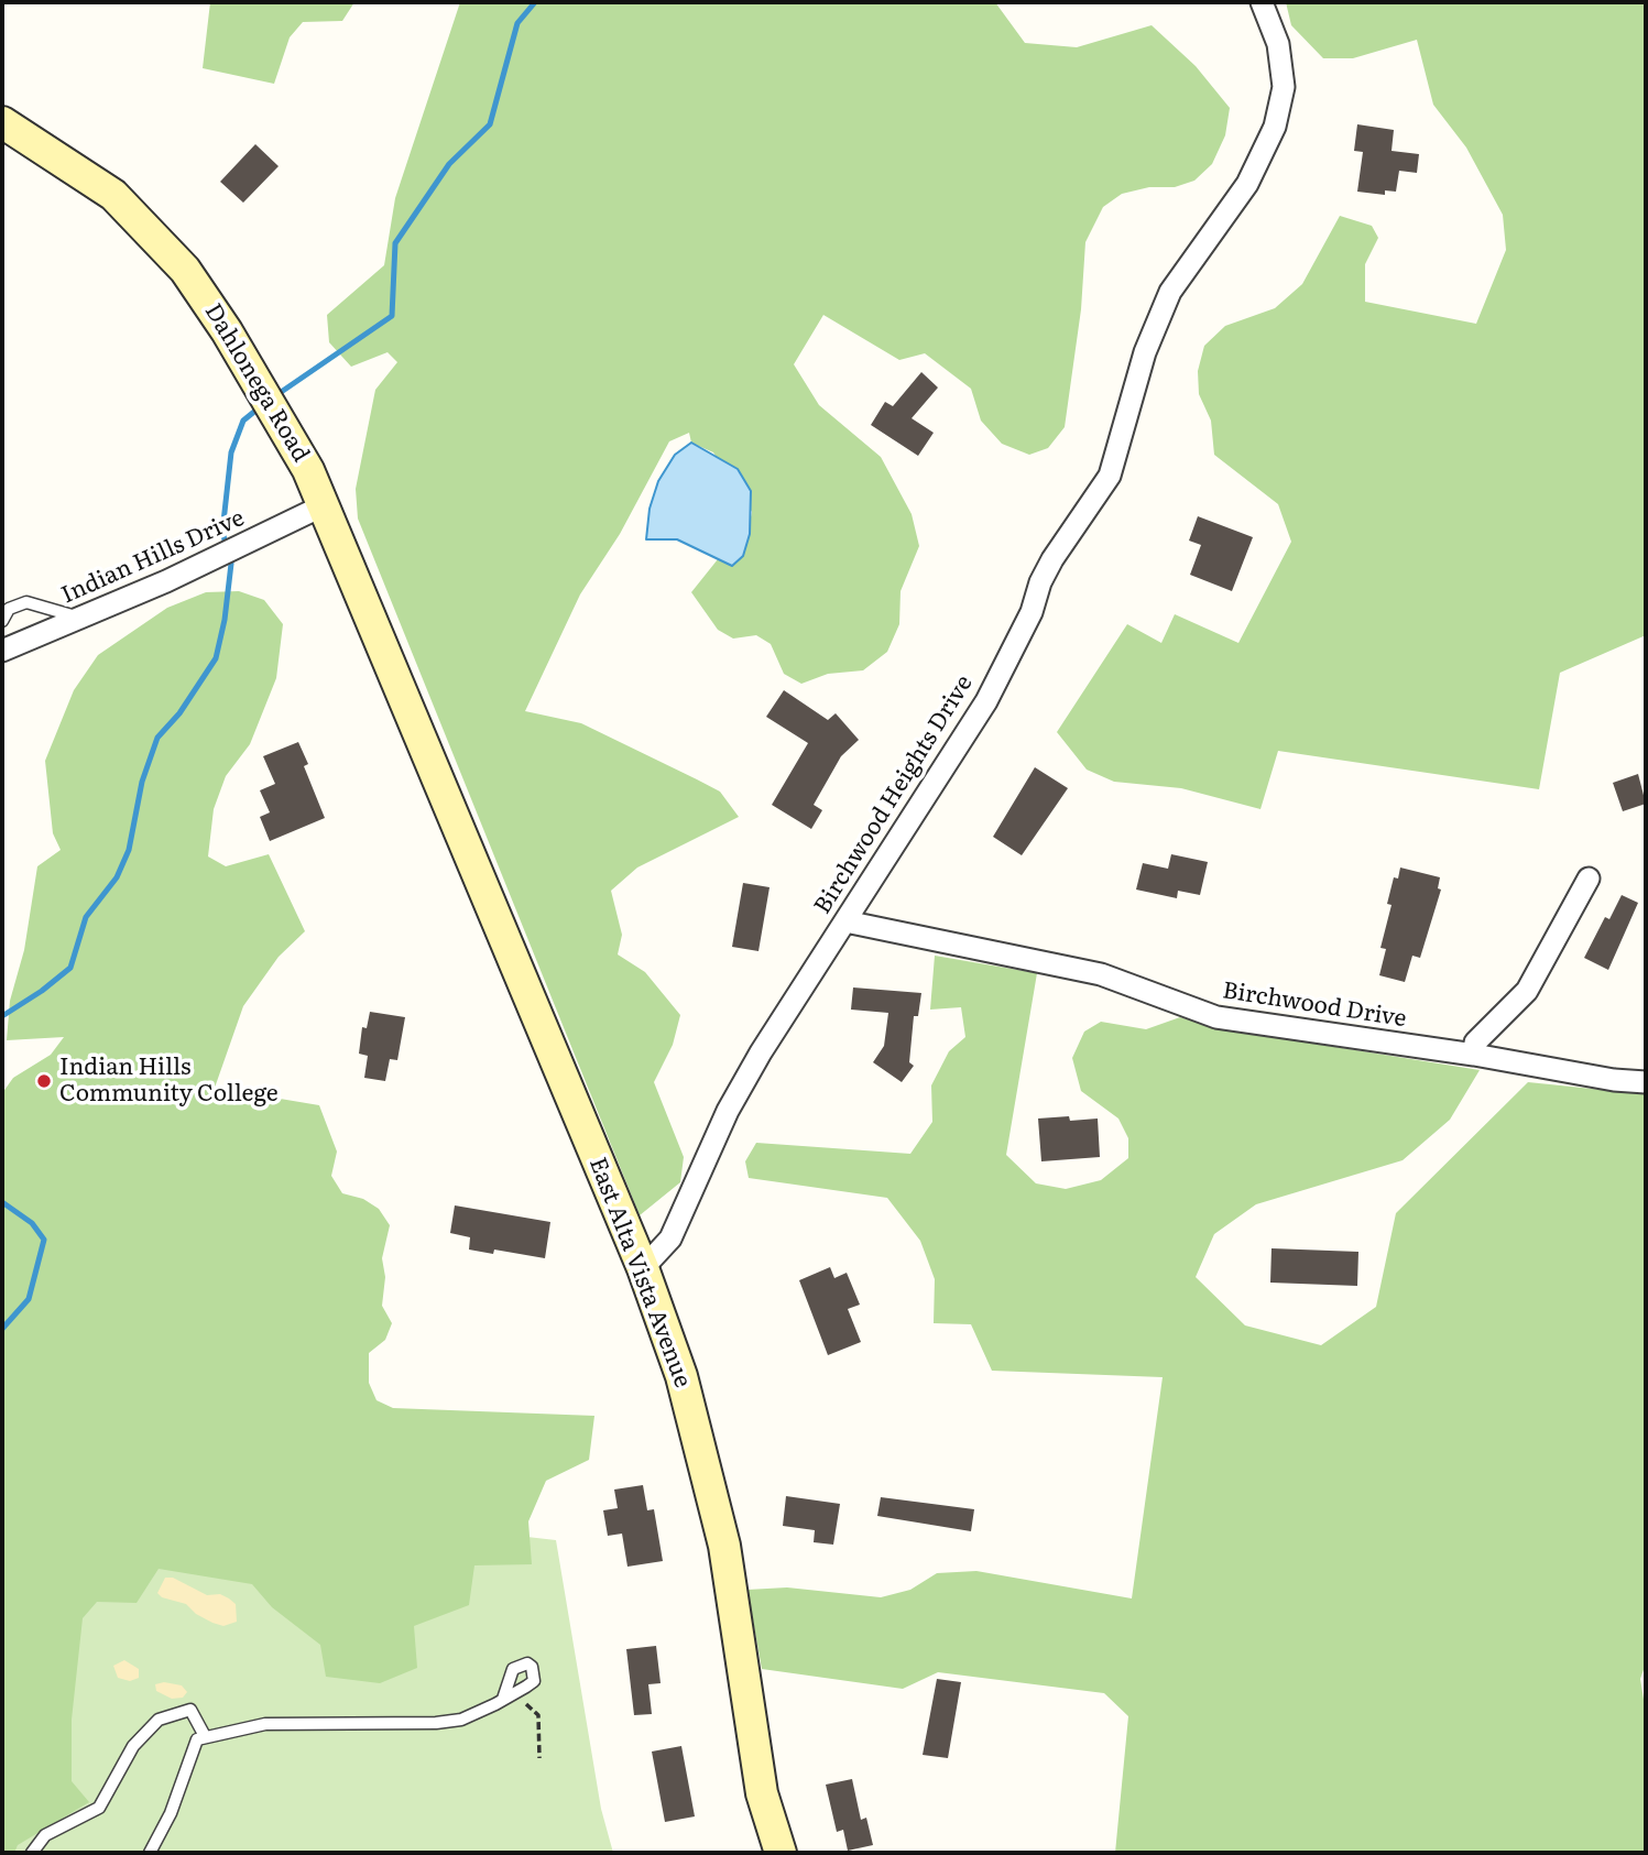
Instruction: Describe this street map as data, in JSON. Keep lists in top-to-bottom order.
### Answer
{
  "streets": {
    "main road": ["Dahlonega Road", "East Alta Vista Avenue"],
    "street": ["Indian Hills Drive", "Birchwood Heights Drive", "Birchwood Drive"]
  },
  "crossings": [
    ["Dahlonega Road", "Indian Hills Drive"],
    ["Dahlonega Road", "East Alta Vista Avenue"],
    ["Birchwood Heights Drive", "Birchwood Drive"],
    ["Birchwood Heights Drive", "East Alta Vista Avenue"]
  ],
  "places": ["Indian Hills Community College"]
}
